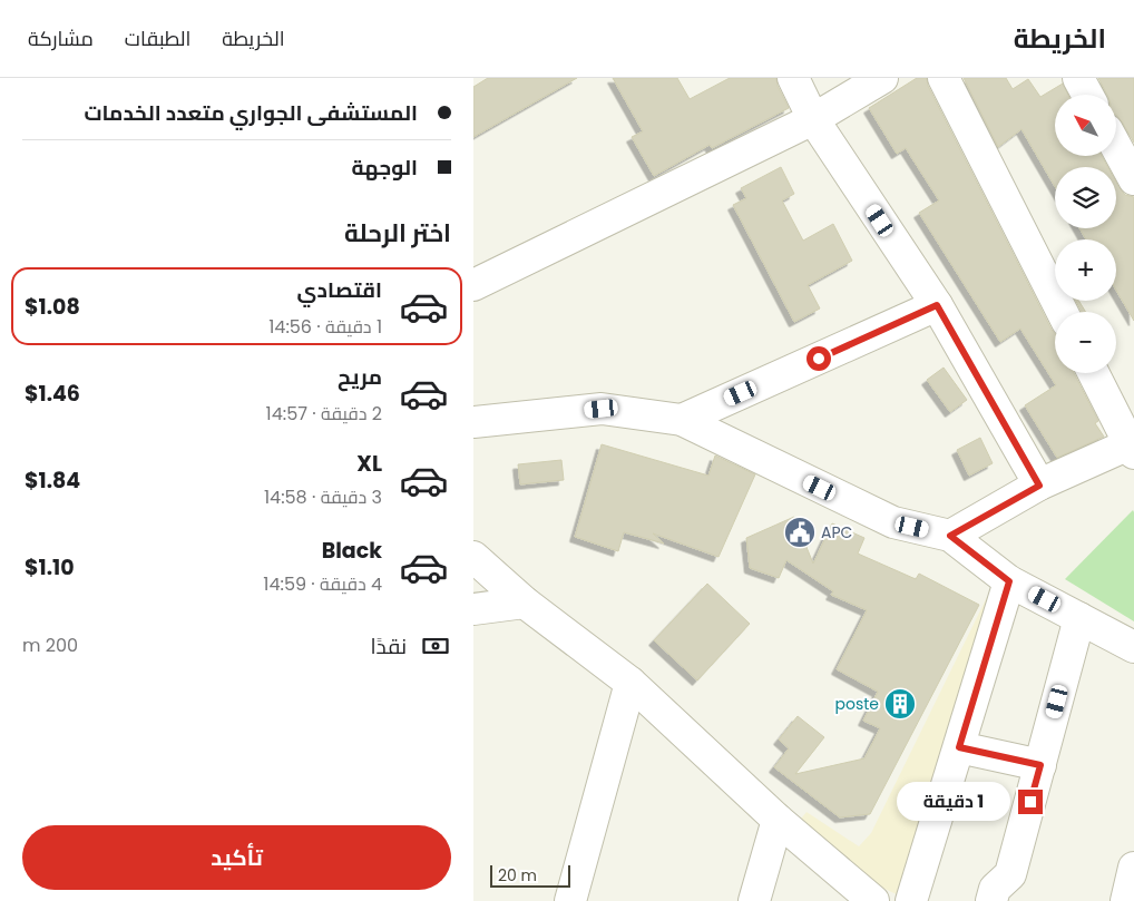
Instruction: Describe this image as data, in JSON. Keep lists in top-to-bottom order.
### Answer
{
  "places": {
    "public building": ["APC"],
    "building": ["poste"]
  },
  "scale_bar": "20 m",
  "north": "top left",
  "page": {
    "header": "الخريطة",
    "nav": ["الخريطة", "الطبقات", "مشاركة"],
    "banner": ["المستشفى الجواري متعدد الخدمات", "الوجهة"],
    "map_buttons": ["+", "−"],
    "heading": "اختر الرحلة",
    "list": [
      {
        "name": "اقتصادي",
        "note": "1 دقيقة · 14:56",
        "value": "$1.08"
      },
      {
        "name": "مريح",
        "note": "2 دقيقة · 14:57",
        "value": "$1.46"
      },
      {
        "name": "XL",
        "note": "3 دقيقة · 14:58",
        "value": "$1.84"
      },
      {
        "name": "Black",
        "note": "4 دقيقة · 14:59",
        "value": "$1.10"
      }
    ],
    "pay": ["نقدًا", "200 m"],
    "bubble": "1 دقيقة",
    "buttons": "تأكيد",
    "scale": "20 m"
  }
}
